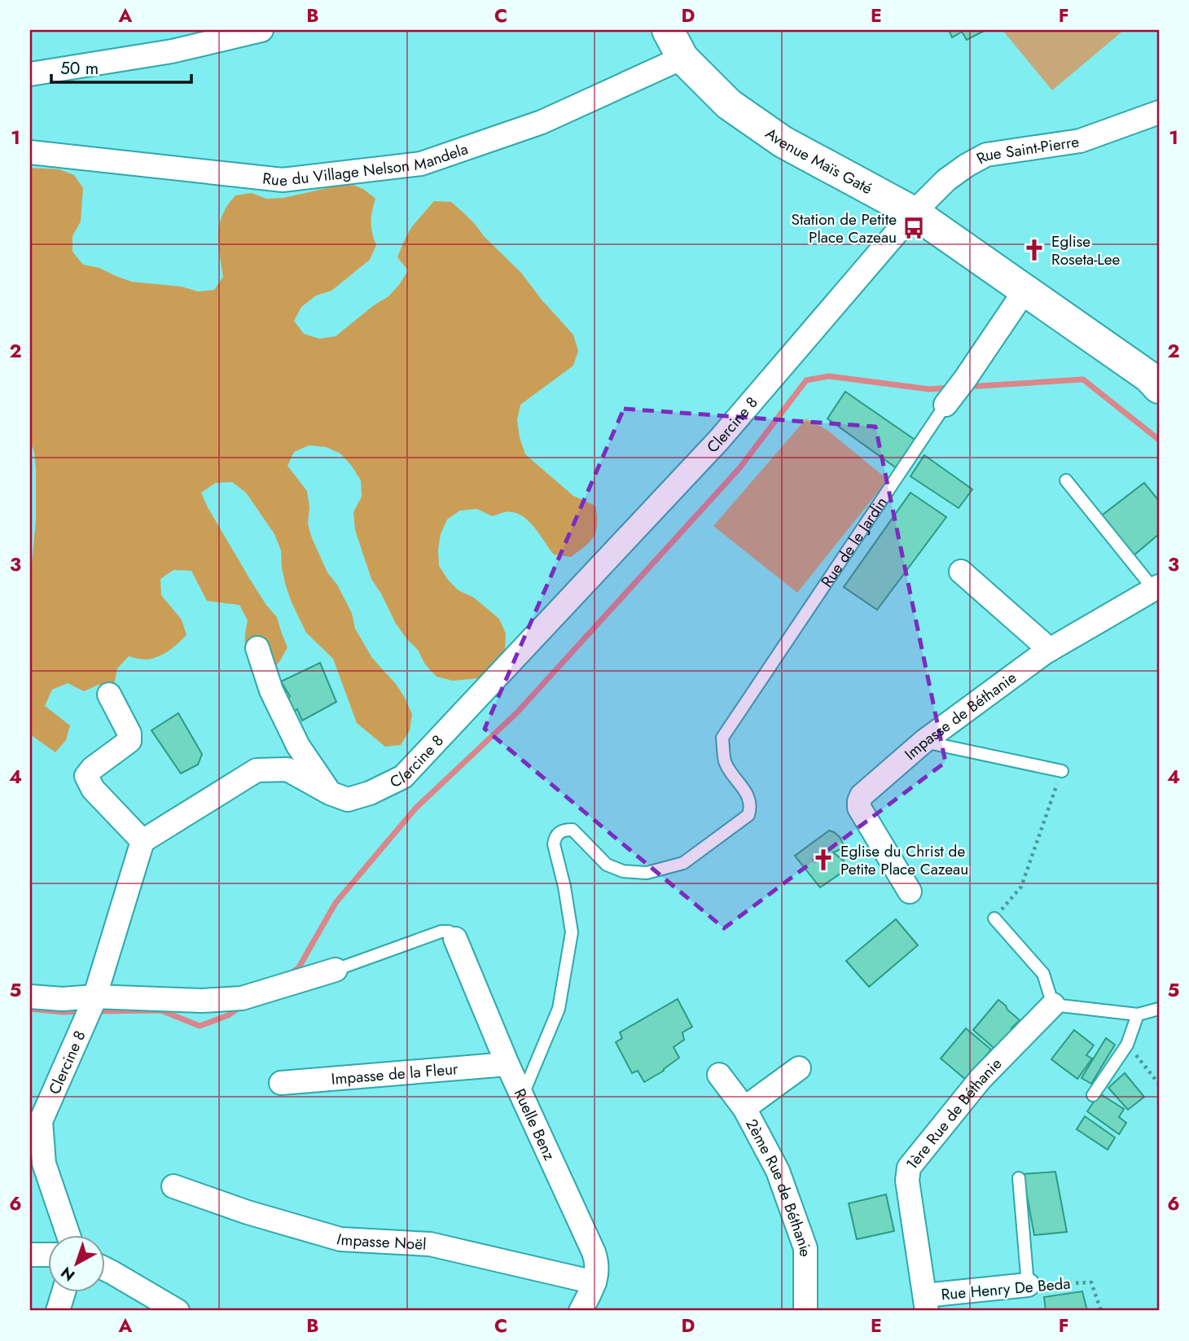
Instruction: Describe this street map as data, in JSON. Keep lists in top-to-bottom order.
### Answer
{
  "streets": {
    "street": [
      "Rue Saint-Pierre",
      "Avenue Maïs Gaté",
      "Rue du Village Nelson Mandela",
      "Clercine 8",
      "Rue de le Jardin",
      "Impasse de Béthanie",
      "Impasse de la Fleur",
      "1ère Rue de Béthanie",
      "Ruelle Benz",
      "2ème Rue de Béthanie",
      "Impasse Noël",
      "Rue Henry De Beda"
    ]
  },
  "crossings": [
    ["Rue Saint-Pierre", "Avenue Maïs Gaté"],
    ["Rue Saint-Pierre", "Clercine 8"],
    ["Avenue Maïs Gaté", "Rue du Village Nelson Mandela"],
    ["Avenue Maïs Gaté", "Clercine 8"],
    ["Avenue Maïs Gaté", "Rue de le Jardin"],
    ["Rue de le Jardin", "Ruelle Benz"],
    ["Impasse de la Fleur", "Ruelle Benz"],
    ["1ère Rue de Béthanie", "Rue Henry De Beda"],
    ["Ruelle Benz", "Impasse Noël"]
  ],
  "places": {
    "bus stop": ["Station de Petite Place Cazeau"],
    "church": ["Eglise Roseta-Lee", "Eglise du Christ de Petite Place Cazeau"]
  },
  "scale_bar": "50 m",
  "north": "bottom left",
  "grid": {
    "columns": [
      "A",
      "B",
      "C",
      "D",
      "E",
      "F"
    ],
    "rows": [
      "1",
      "2",
      "3",
      "4",
      "5",
      "6"
    ]
  }
}
